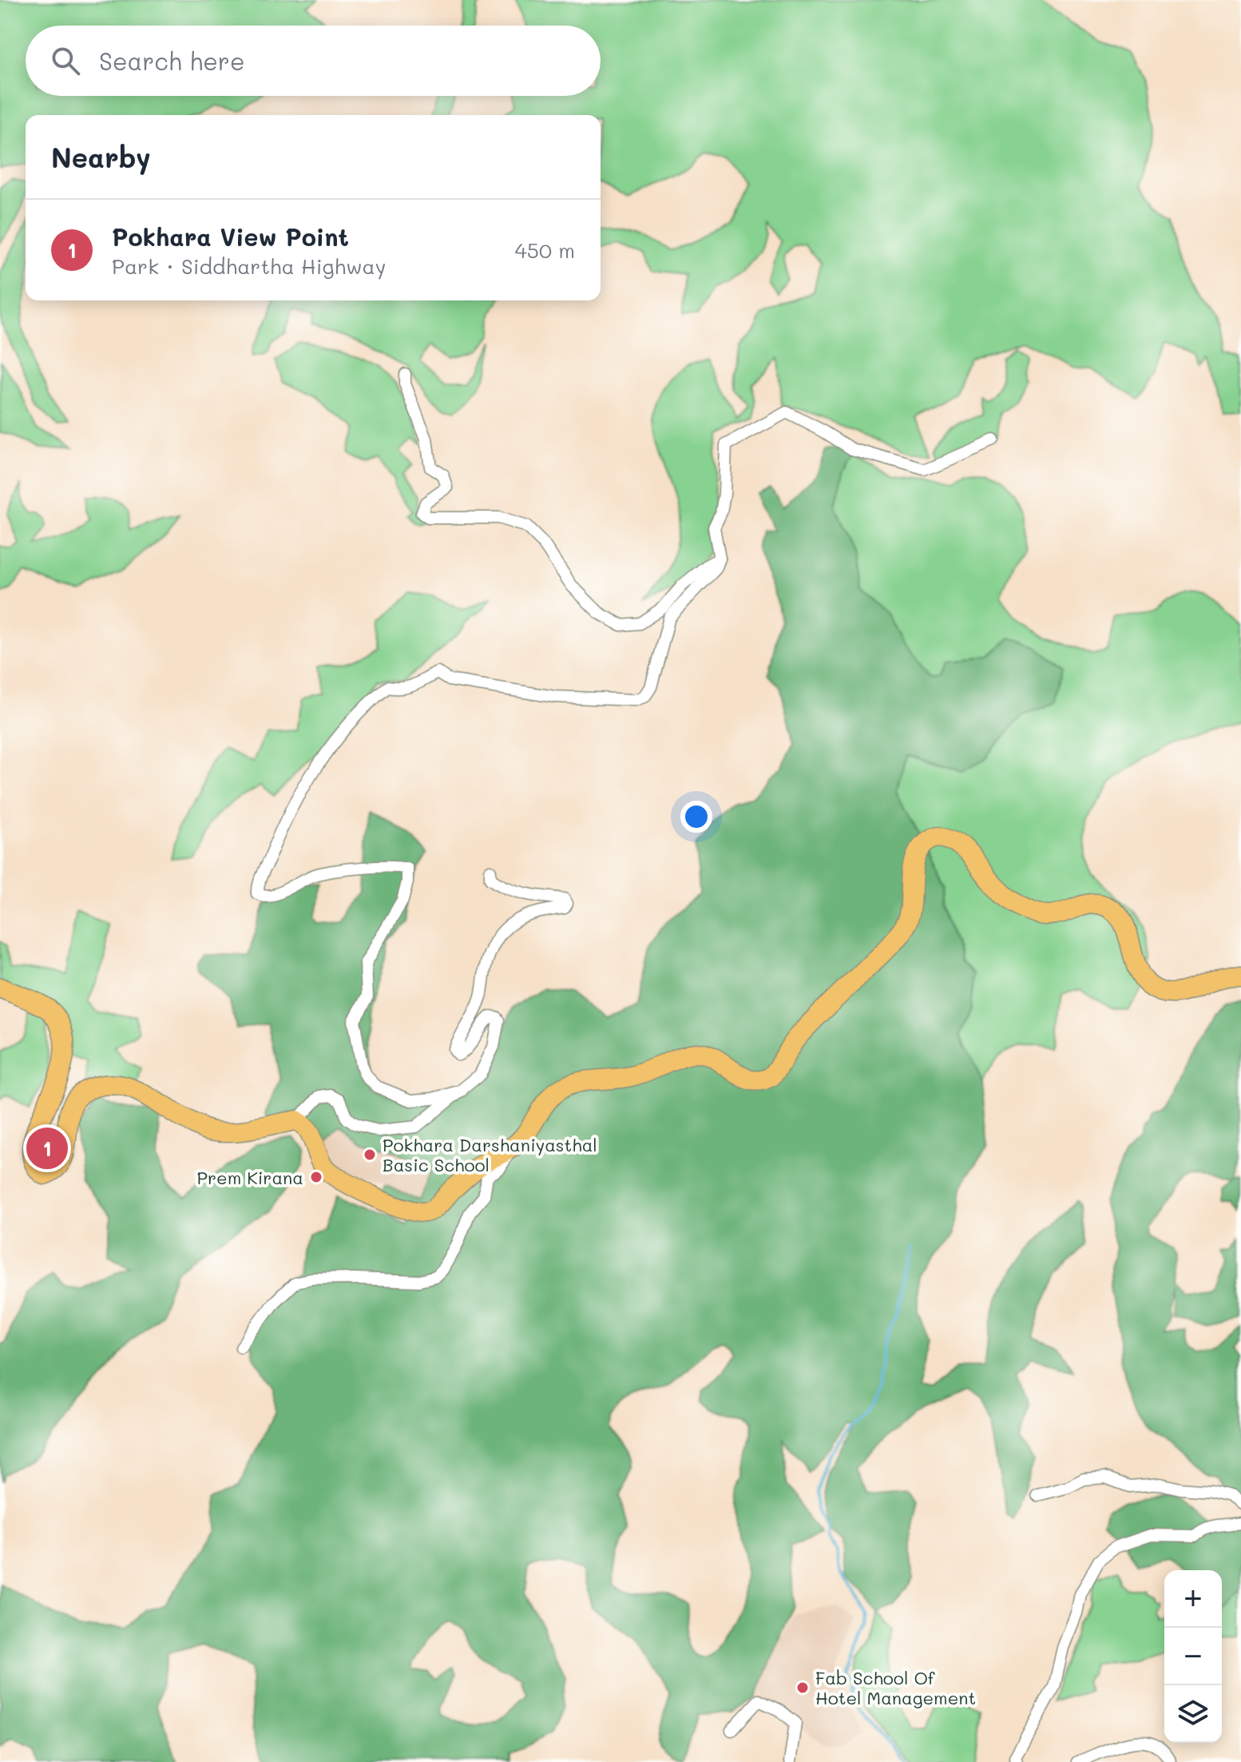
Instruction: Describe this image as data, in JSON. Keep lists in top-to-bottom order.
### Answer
{
  "places": ["Pokhara Darshaniyasthal Basic School", "Prem Kirana", "Fab School Of Hotel Management"],
  "page": {
    "search": "Search here",
    "heading": "Nearby",
    "list": [
      {
        "mark": "1",
        "name": "Pokhara View Point",
        "note": "Park · Siddhartha Highway",
        "value": "450 m"
      }
    ],
    "pins": "1",
    "map_buttons": ["+", "−"]
  }
}
